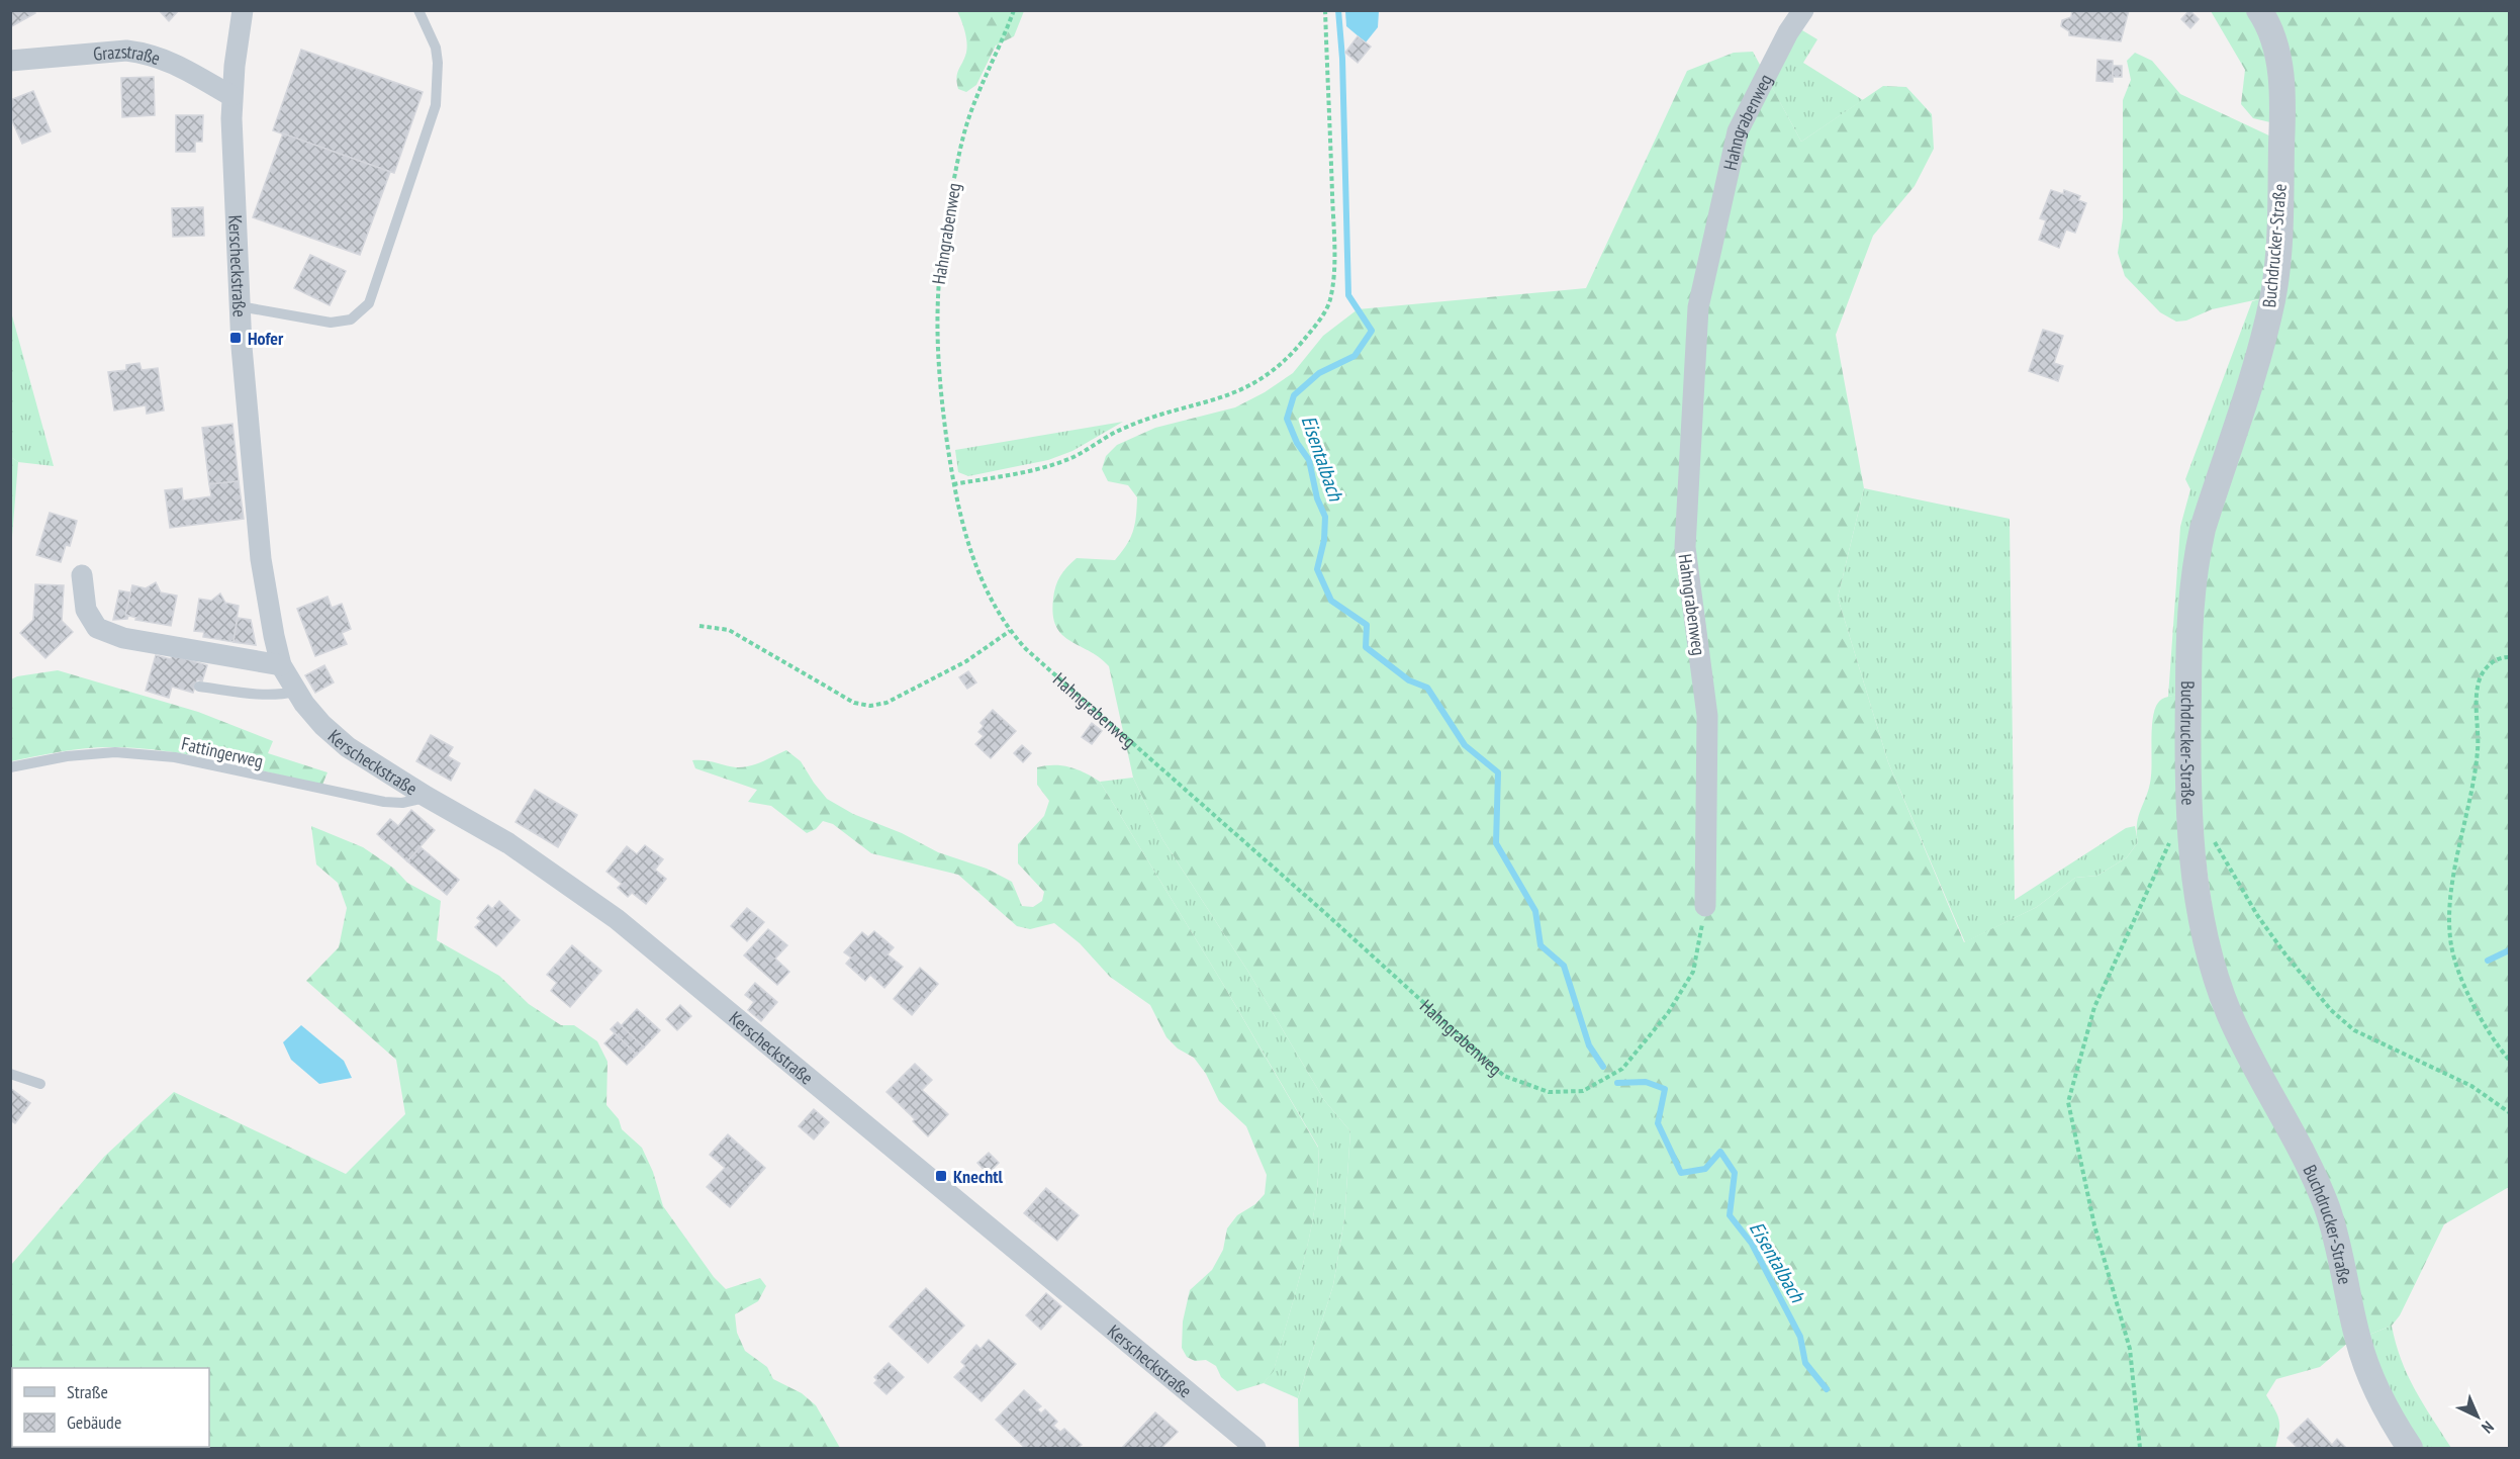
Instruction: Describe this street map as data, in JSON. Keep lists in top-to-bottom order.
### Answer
{
  "streets": {
    "street": [
      "Grazstraße",
      "Hahngrabenweg",
      "Buchdrucker-Straße",
      "Kerscheckstraße"
    ],
    "lane": ["Fattingerweg"]
  },
  "crossings": [
    ["Grazstraße", "Kerscheckstraße"],
    ["Kerscheckstraße", "Fattingerweg"]
  ],
  "water": ["Eisentalbach"],
  "places": {
    "transit": ["Hofer", "Knechtl"]
  },
  "legend": ["Straße", "Gebäude"],
  "north": "bottom right"
}
